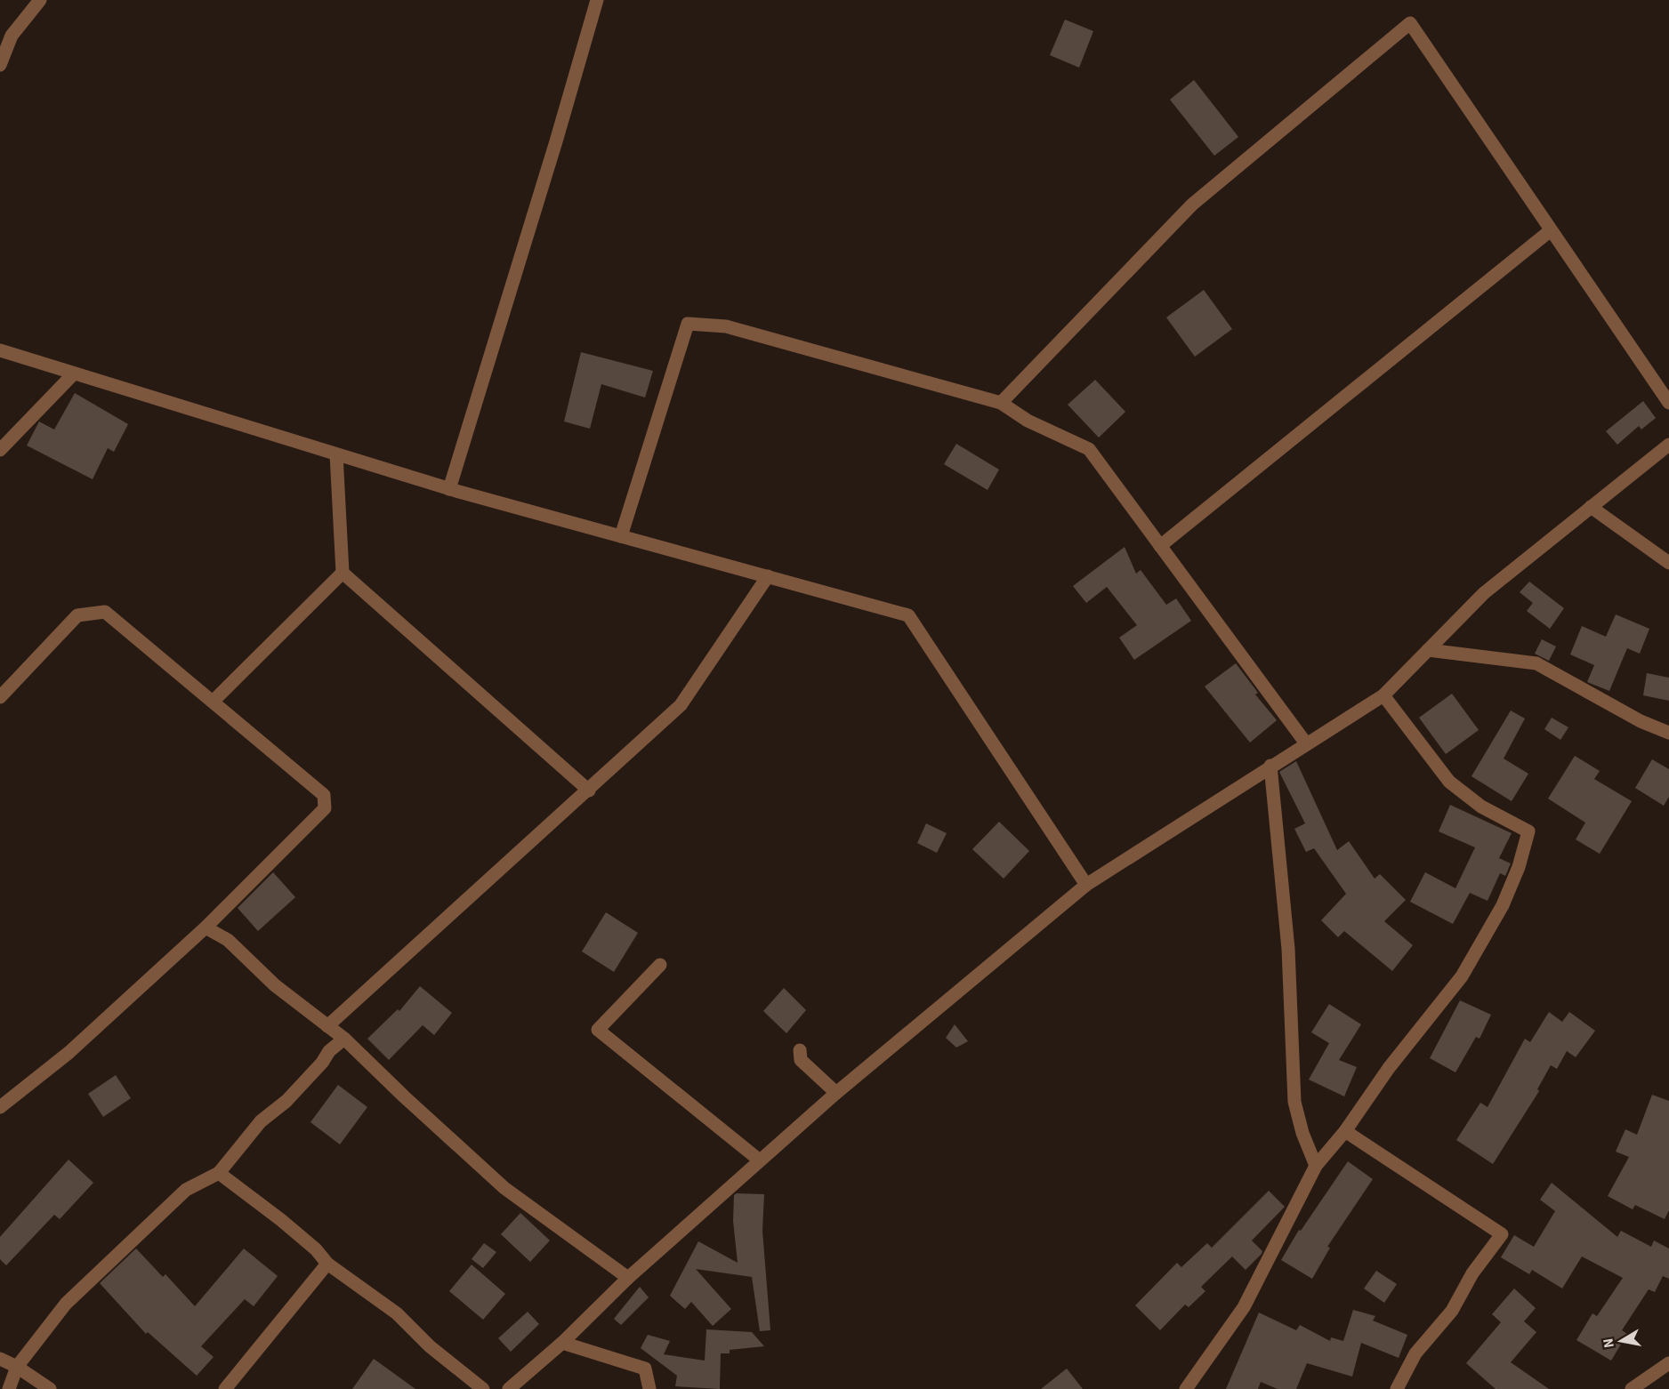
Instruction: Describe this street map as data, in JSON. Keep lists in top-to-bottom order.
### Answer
{
  "north": "left"
}
